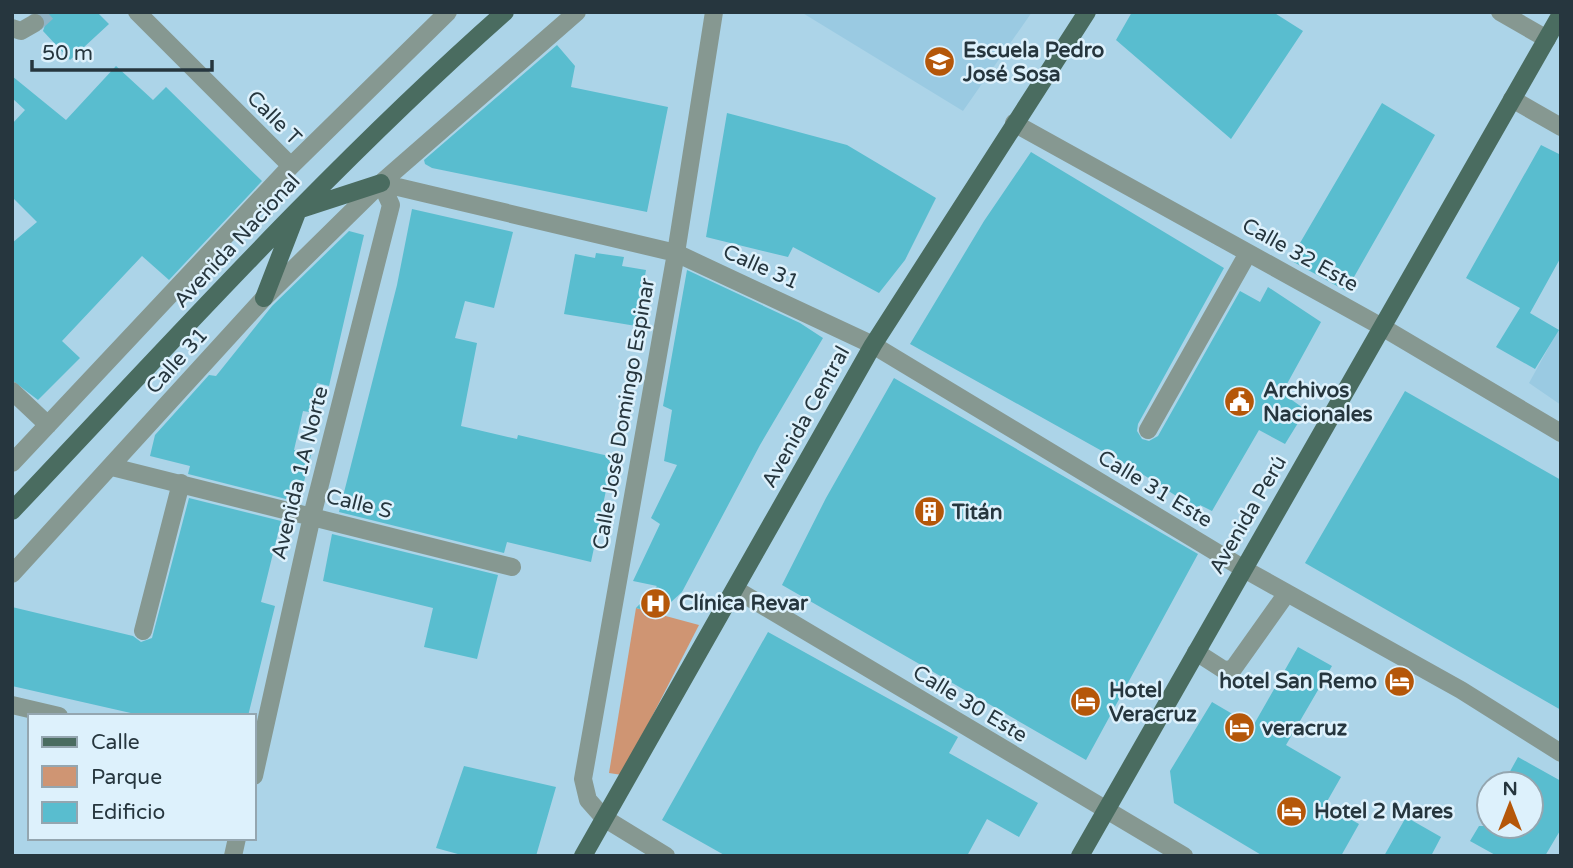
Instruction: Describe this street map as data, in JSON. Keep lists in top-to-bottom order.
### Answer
{
  "streets": {
    "main road": ["Avenida Nacional", "Avenida Central", "Avenida Perú"],
    "street": [
      "Calle T",
      "Calle 32 Este",
      "Calle 31",
      "Calle José Domingo Espinar",
      "Avenida 1A Norte",
      "Calle 31 Este",
      "Calle S",
      "Calle 30 Este"
    ]
  },
  "crossings": [
    ["Calle T", "Avenida Nacional"],
    ["Calle 32 Este", "Avenida Central"],
    ["Calle 32 Este", "Avenida Perú"],
    ["Calle 31", "Calle José Domingo Espinar"],
    ["Calle 31", "Avenida Central"],
    ["Calle 31", "Avenida 1A Norte"],
    ["Calle 31", "Calle 31 Este"],
    ["Calle 31", "Calle S"],
    ["Calle José Domingo Espinar", "Avenida Central"],
    ["Avenida Central", "Calle 31 Este"],
    ["Avenida Central", "Calle 30 Este"],
    ["Avenida 1A Norte", "Calle S"],
    ["Calle 31 Este", "Avenida Perú"],
    ["Avenida Perú", "Calle 30 Este"]
  ],
  "places": {
    "school or university": ["Escuela Pedro José Sosa"],
    "public building": ["Archivos Nacionales"],
    "building": ["Titán"],
    "hospital": ["Clínica Revar"],
    "hotel": [
      "hotel San Remo",
      "Hotel Veracruz",
      "veracruz",
      "Hotel 2 Mares"
    ]
  },
  "legend": ["Calle", "Parque", "Edificio"],
  "scale_bar": "50 m",
  "north": "top"
}
